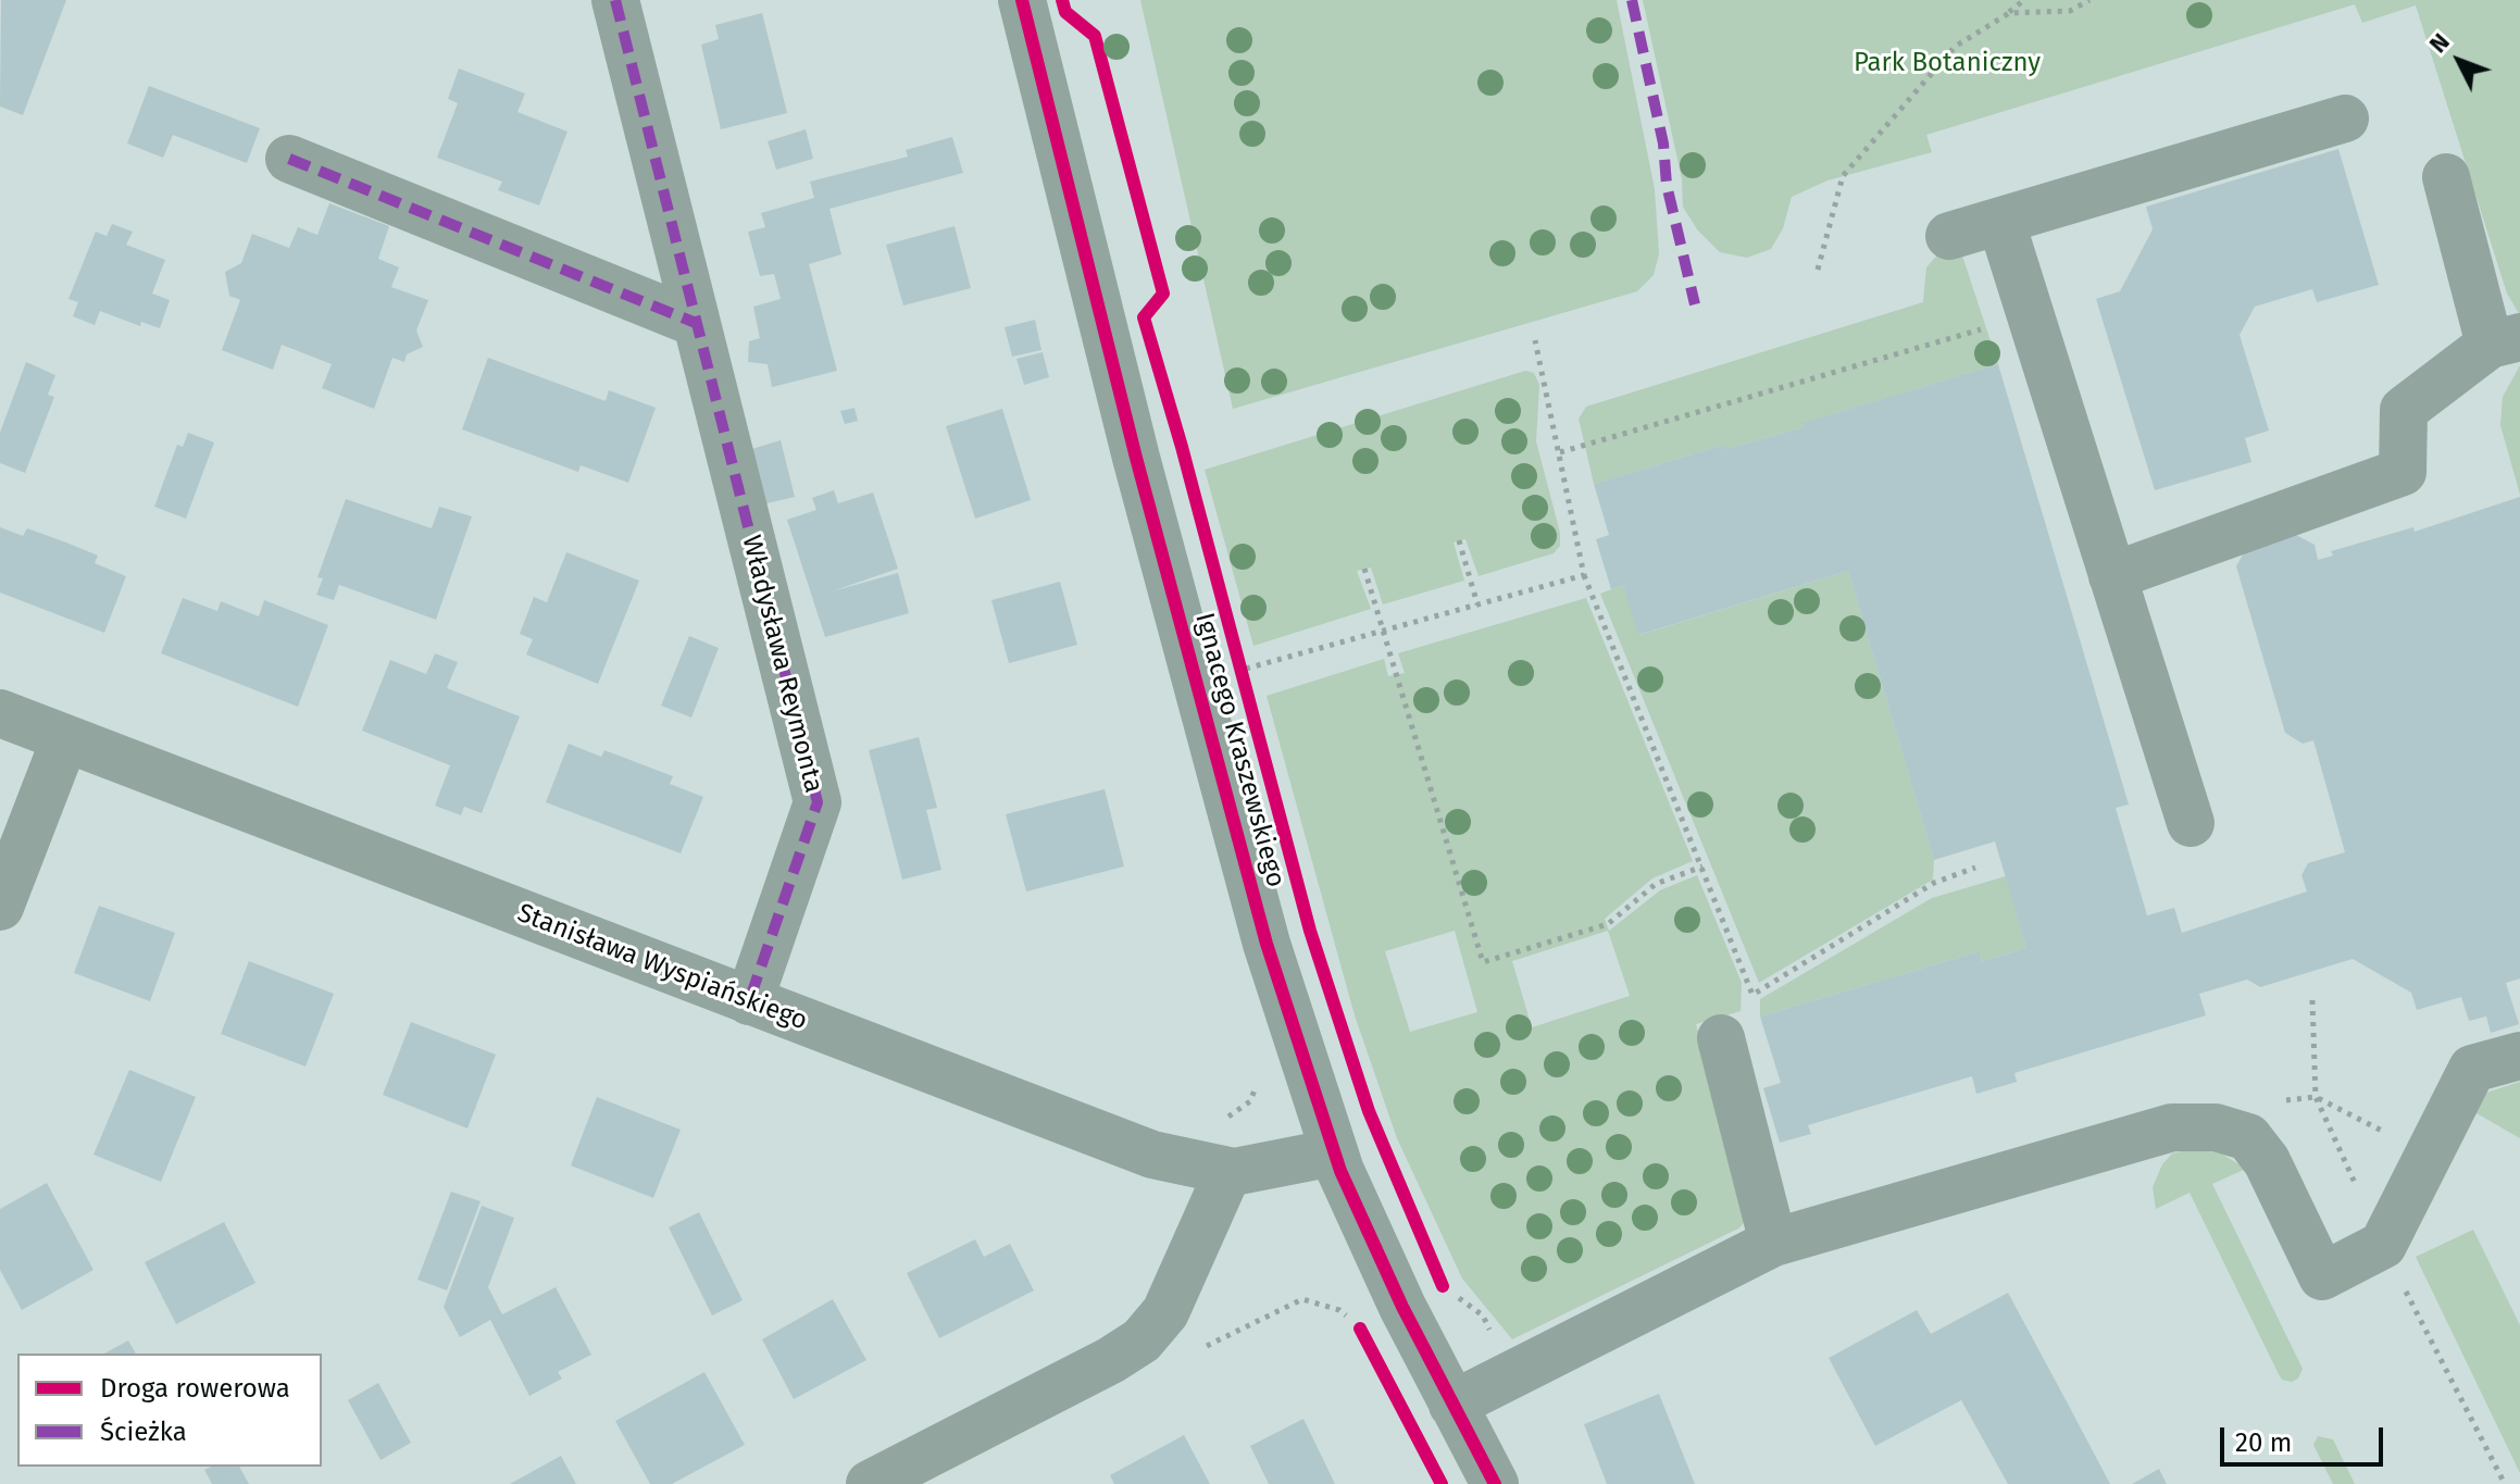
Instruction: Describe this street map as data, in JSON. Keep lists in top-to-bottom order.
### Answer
{
  "streets": {
    "street": ["Władysława Reymonta", "Ignacego Kraszewskiego", "Stanisława Wyspiańskiego"]
  },
  "crossings": [
    ["Władysława Reymonta", "Stanisława Wyspiańskiego"],
    ["Ignacego Kraszewskiego", "Stanisława Wyspiańskiego"]
  ],
  "parks": ["Park Botaniczny"],
  "legend": ["Droga rowerowa", "Ścieżka"],
  "scale_bar": "20 m",
  "north": "top left"
}
